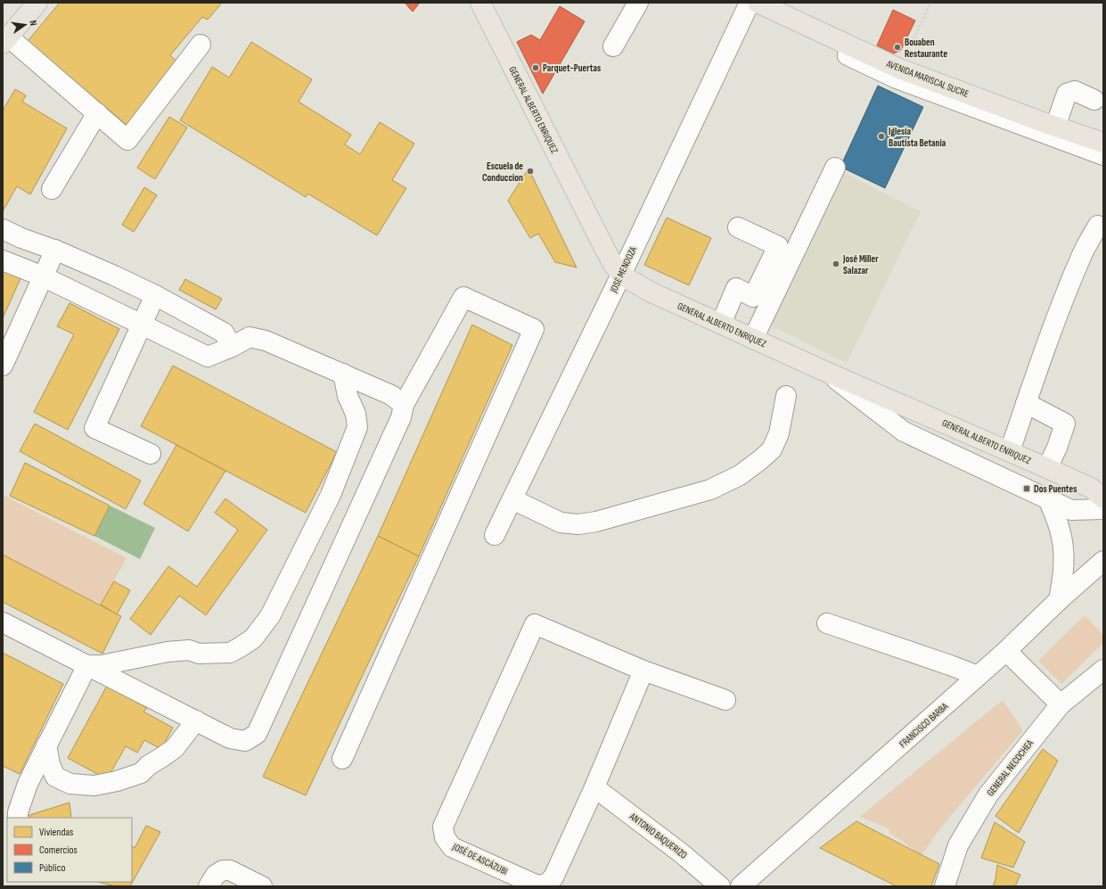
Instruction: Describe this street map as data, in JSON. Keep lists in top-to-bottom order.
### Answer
{
  "streets": {
    "main road": ["AVENIDA MARISCAL SUCRE", "GENERAL ALBERTO ENRIQUEZ"],
    "street": [
      "JOSÉ MENDOZA",
      "FRANCISCO BARBA",
      "GENERAL NECOCHEA",
      "ANTONIO BAQUERIZO",
      "JOSÉ DE ASCÁZUBI"
    ]
  },
  "crossings": [
    ["AVENIDA MARISCAL SUCRE", "JOSÉ MENDOZA"],
    ["GENERAL ALBERTO ENRIQUEZ", "JOSÉ MENDOZA"],
    ["ANTONIO BAQUERIZO", "JOSÉ DE ASCÁZUBI"]
  ],
  "places": {
    "other": [
      "Bouaben Restaurante",
      "Parquet-Puertas",
      "Iglesia Bautista Betania",
      "Escuela de Conduccion",
      "José Miller Salazar"
    ],
    "transit": ["Dos Puentes"]
  },
  "legend": ["Viviendas", "Comercios", "Público"],
  "north": "right"
}
